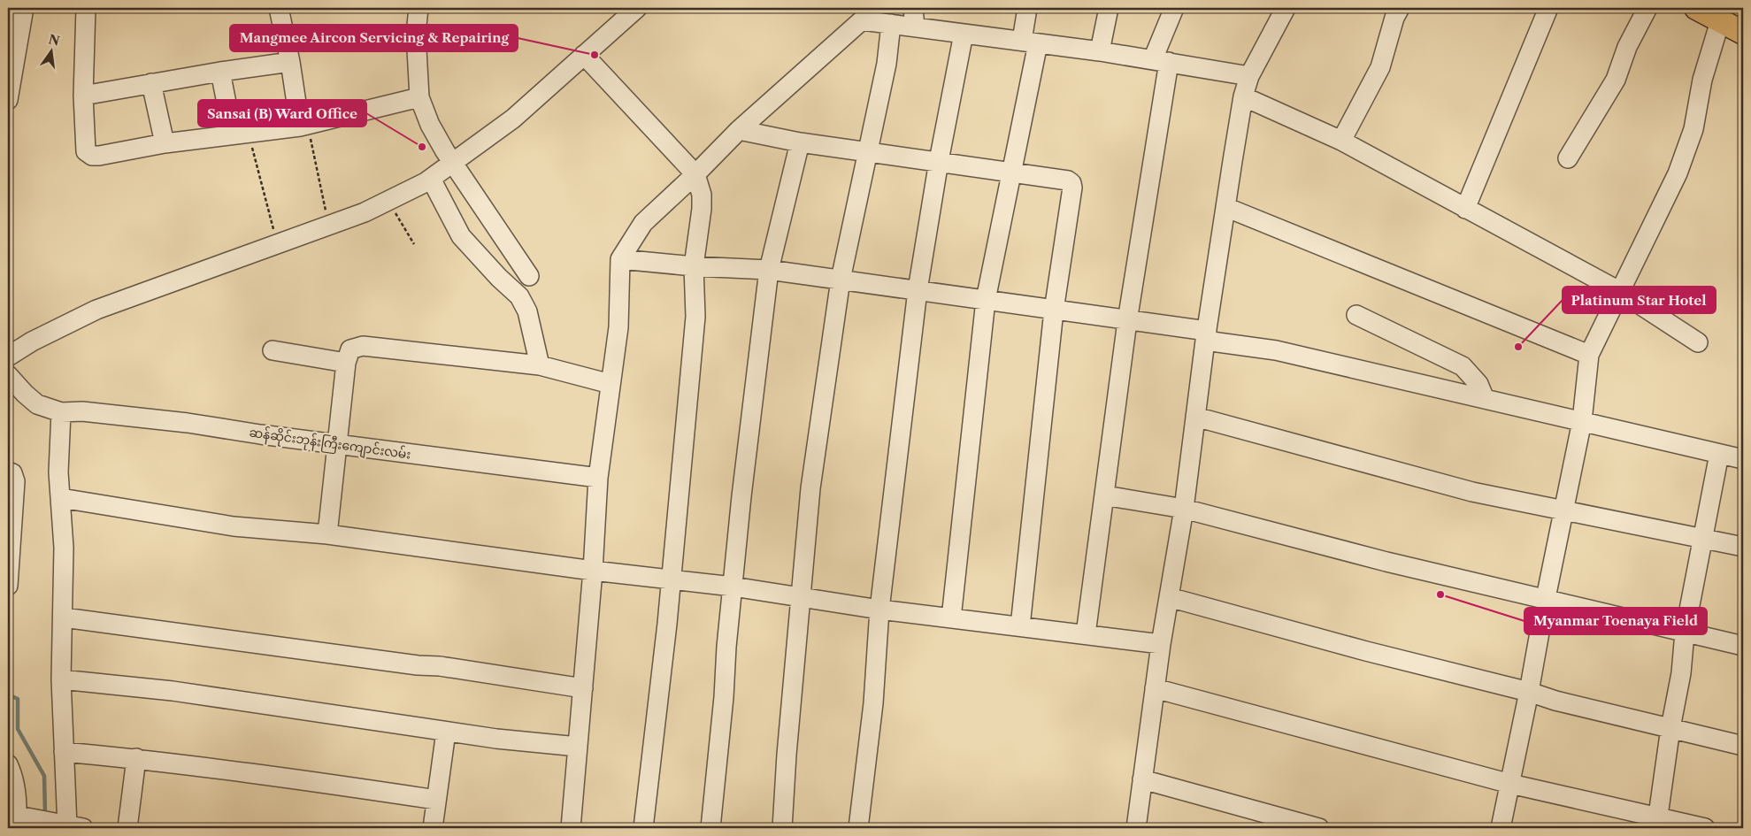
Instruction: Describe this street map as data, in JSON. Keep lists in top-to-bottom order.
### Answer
{
  "streets": {
    "street": ["ဆန်ဆိုင်းဘုန်းကြီးကျောင်းလမ်း"]
  },
  "places": [
    "Mangmee Aircon Servicing & Repairing",
    "Sansai (B) Ward Office",
    "Platinum Star Hotel",
    "Myanmar Toenaya Field"
  ],
  "north": "top"
}
